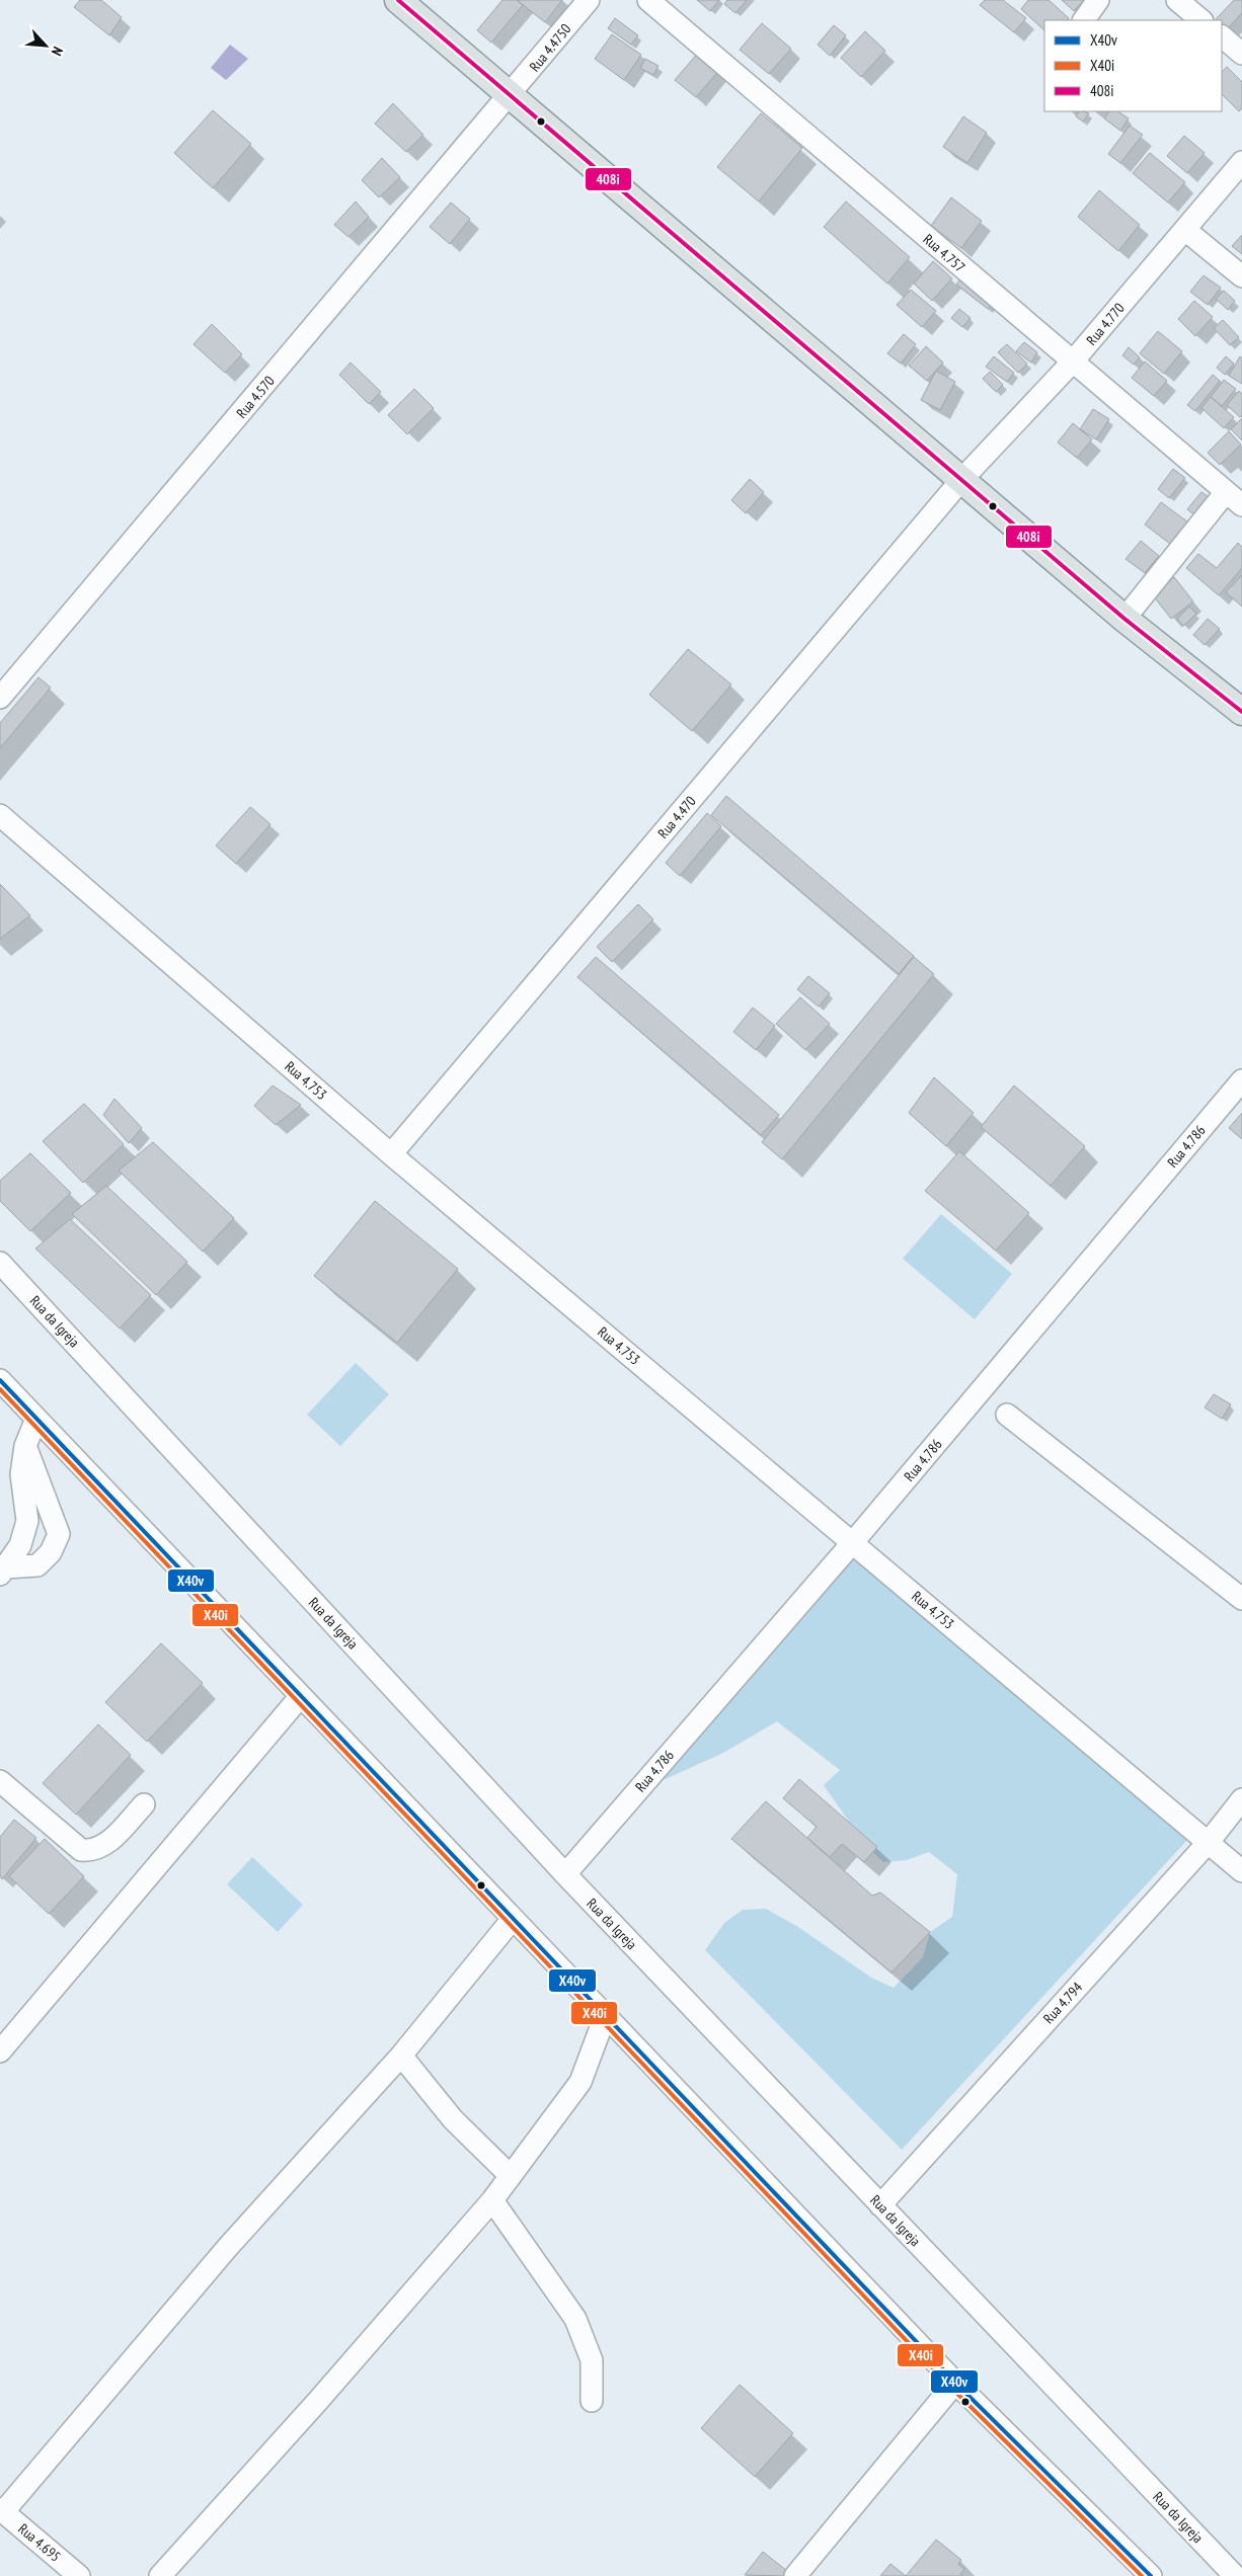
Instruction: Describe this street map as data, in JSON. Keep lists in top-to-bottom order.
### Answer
{
  "streets": {
    "street": [
      "Rua 4.4750",
      "Rua 4.757",
      "Rua 4.770",
      "Rua 4.570",
      "Rua 4.470",
      "Rua 4.753",
      "Rua 4.786",
      "Rua da Igreja",
      "Rua 4.794",
      "Rua 4.695"
    ]
  },
  "crossings": [
    ["Rua 4.4750", "Rua 4.570"],
    ["Rua 4.757", "Rua 4.770"],
    ["Rua 4.770", "Rua 4.470"],
    ["Rua 4.470", "Rua 4.753"],
    ["Rua 4.753", "Rua 4.786"],
    ["Rua 4.753", "Rua 4.794"],
    ["Rua 4.786", "Rua da Igreja"],
    ["Rua da Igreja", "Rua 4.794"]
  ],
  "lines": ["transit line 408i", "transit line X40v", "transit line X40i"],
  "legend": ["X40v", "X40i", "408i"],
  "north": "bottom right"
}
